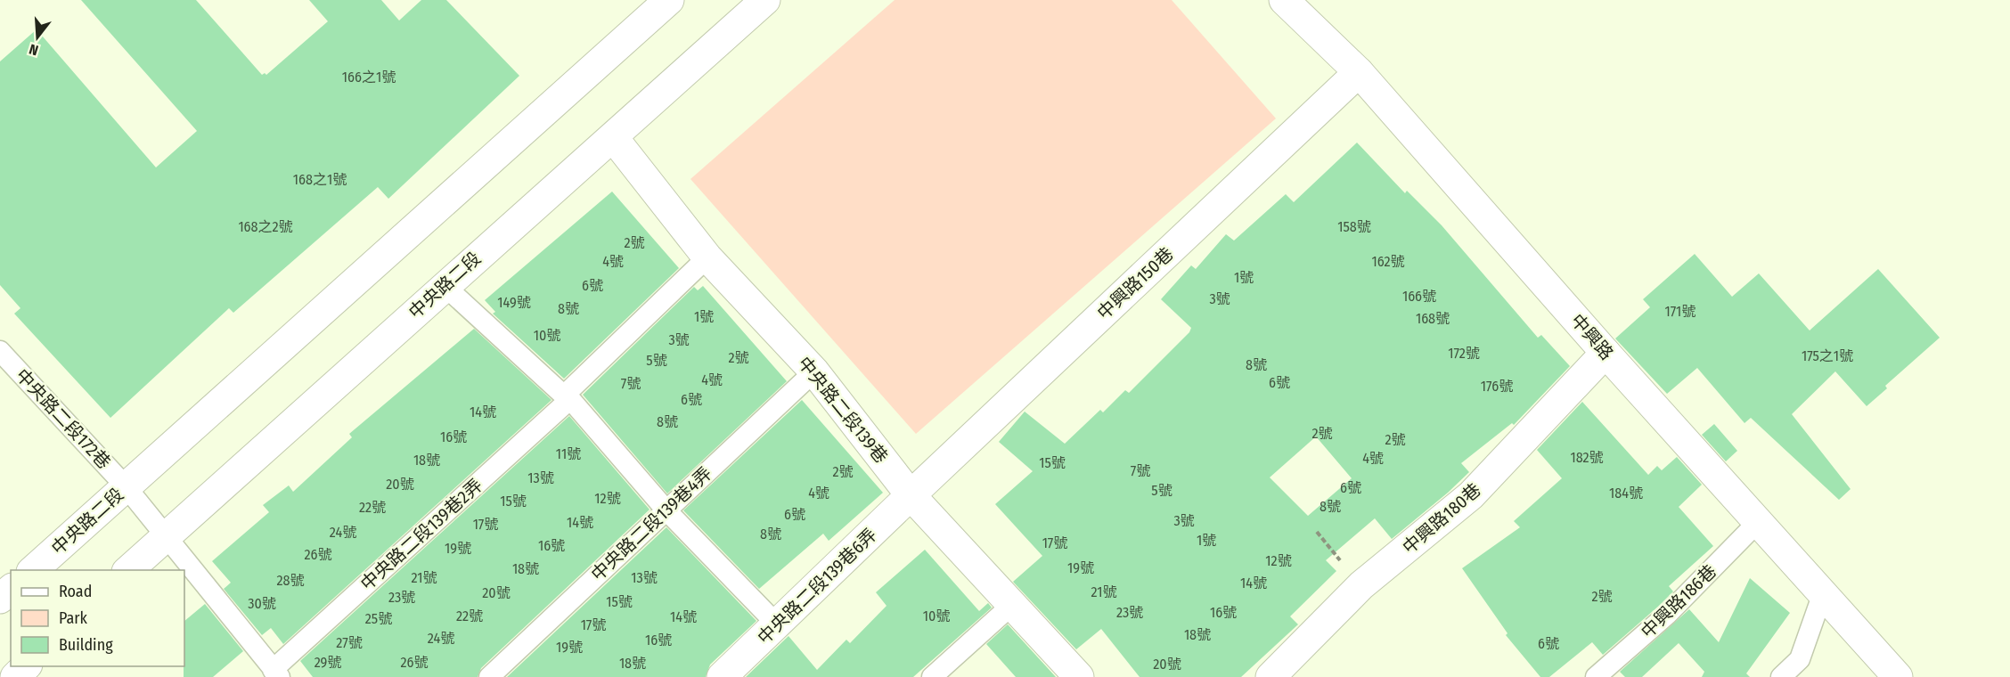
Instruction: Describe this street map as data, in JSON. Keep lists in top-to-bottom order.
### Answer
{
  "streets": {
    "street": [
      "中興路150巷",
      "中央路二段",
      "中興路",
      "中央路二段139巷",
      "中興路180巷",
      "中央路二段139巷6弄"
    ],
    "lane": [
      "中央路二段172巷",
      "中央路二段139巷4弄",
      "中央路二段139巷2弄",
      "中興路186巷"
    ]
  },
  "crossings": [
    ["中興路150巷", "中興路"],
    ["中興路150巷", "中央路二段139巷"],
    ["中興路150巷", "中央路二段139巷6弄"],
    ["中央路二段", "中央路二段139巷"],
    ["中央路二段", "中央路二段172巷"],
    ["中興路", "中興路180巷"],
    ["中興路", "中興路186巷"],
    ["中央路二段139巷", "中央路二段139巷4弄"],
    ["中央路二段139巷", "中央路二段139巷2弄"],
    ["中央路二段139巷", "中央路二段139巷6弄"],
    ["中央路二段172巷", "中央路二段139巷2弄"]
  ],
  "house_numbers": [
    "166之1號",
    "168之1號",
    "168之2號",
    "158號",
    "2號",
    "4號",
    "162號",
    "1號",
    "6號",
    "166號",
    "3號",
    "149號",
    "8號",
    "171號",
    "1號",
    "168號",
    "10號",
    "3號",
    "172號",
    "175之1號",
    "2號",
    "5號",
    "8號",
    "4號",
    "6號",
    "7號",
    "176號",
    "6號",
    "14號",
    "8號",
    "2號",
    "16號",
    "2號",
    "11號",
    "182號",
    "4號",
    "18號",
    "15號",
    "7號",
    "2號",
    "13號",
    "20號",
    "6號",
    "5號",
    "4號",
    "184號",
    "12號",
    "15號",
    "8號",
    "22號",
    "6號",
    "3號",
    "14號",
    "17號",
    "24號",
    "8號",
    "1號",
    "17號",
    "16號",
    "19號",
    "26號",
    "12號",
    "19號",
    "18號",
    "21號",
    "13號",
    "28號",
    "14號",
    "21號",
    "20號",
    "2號",
    "23號",
    "15號",
    "30號",
    "23號",
    "16號",
    "22號",
    "10號",
    "14號",
    "25號",
    "17號",
    "18號",
    "24號",
    "16號",
    "27號",
    "6號",
    "19號",
    "29號",
    "26號",
    "18號",
    "20號"
  ],
  "legend": ["Road", "Park", "Building"],
  "north": "bottom"
}
